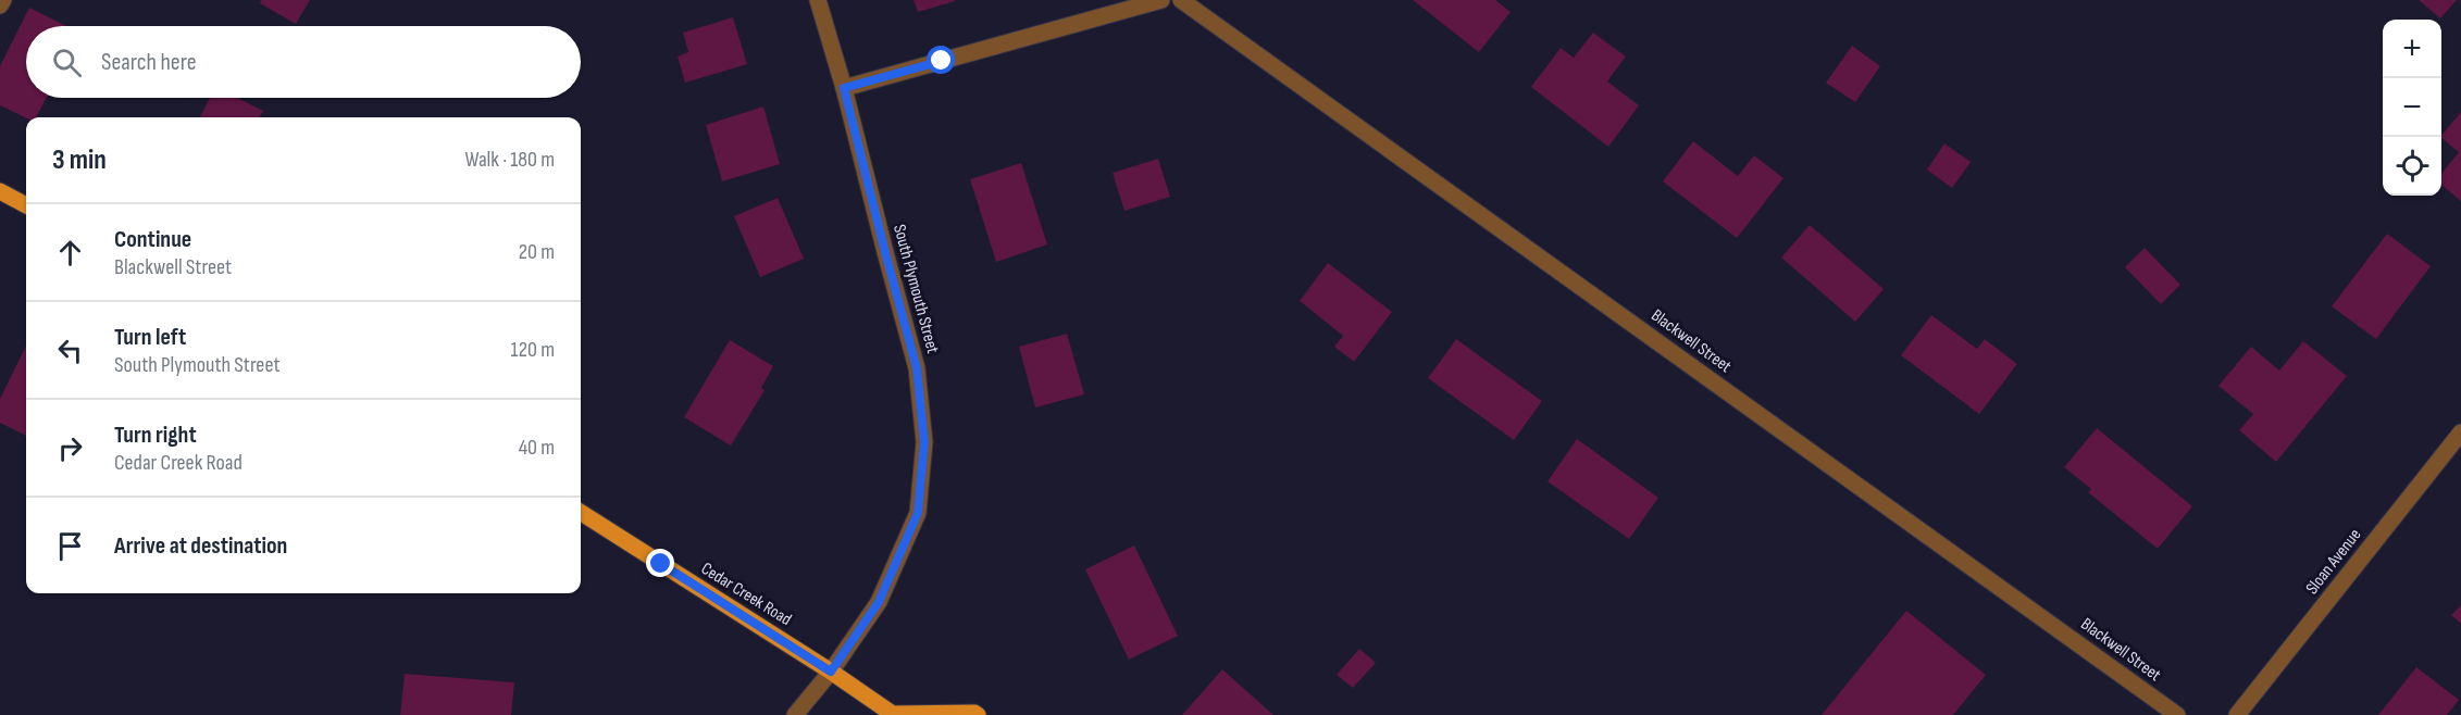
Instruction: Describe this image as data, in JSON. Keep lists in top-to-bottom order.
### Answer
{
  "streets": {
    "main road": ["Cedar Creek Road"],
    "street": ["South Plymouth Street", "Blackwell Street", "Sloan Avenue"]
  },
  "crossings": [
    ["South Plymouth Street", "Cedar Creek Road"]
  ],
  "page": {
    "map_buttons": ["+", "−"],
    "search": "Search here",
    "heading": ["3 min", "Walk · 180 m"],
    "list": [
      ["Continue", "Blackwell Street", "20 m"],
      ["Turn left", "South Plymouth Street", "120 m"],
      ["Turn right", "Cedar Creek Road", "40 m"],
      "Arrive at destination"
    ]
  }
}
